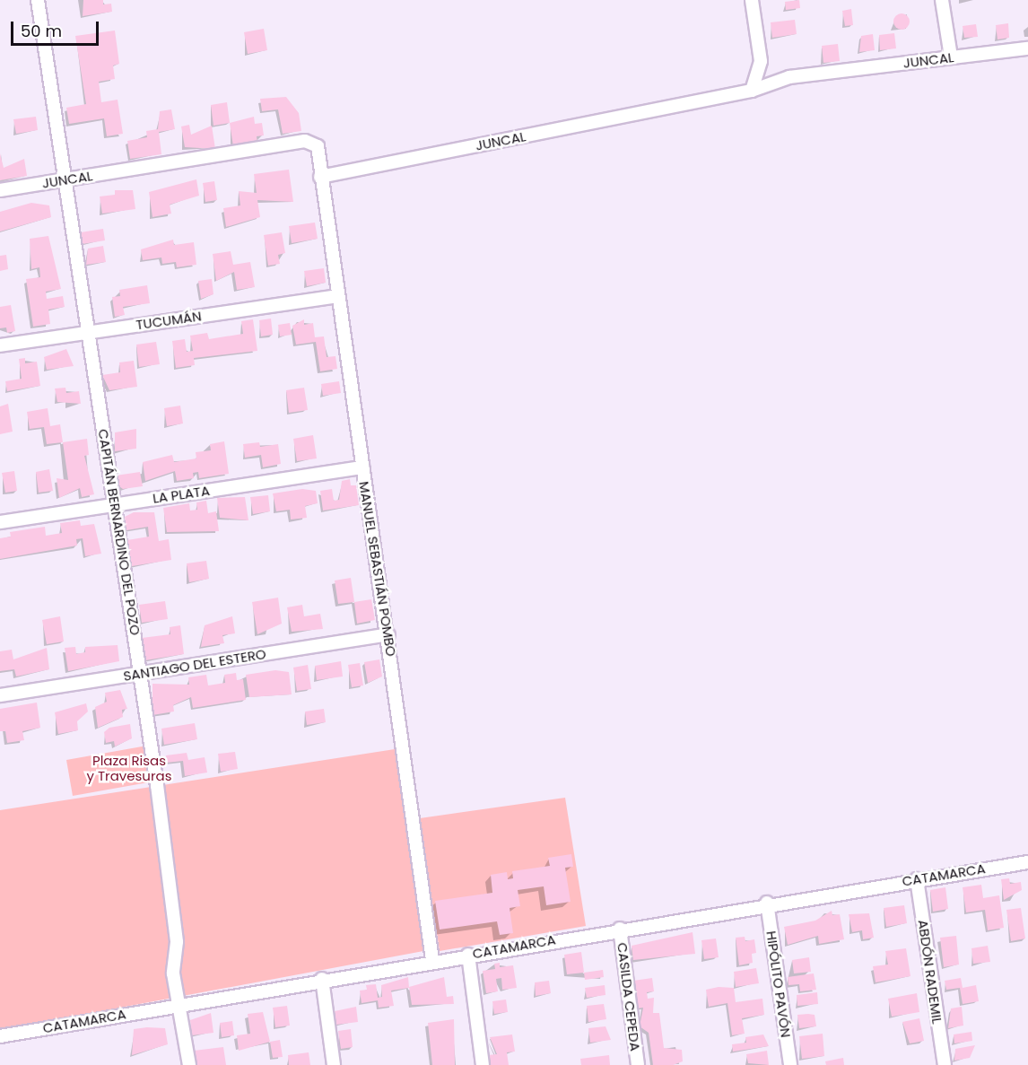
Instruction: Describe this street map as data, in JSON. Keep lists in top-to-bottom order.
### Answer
{
  "streets": {
    "street": [
      "JUNCAL",
      "TUCUMÁN",
      "LA PLATA",
      "CAPITÁN BERNARDINO DEL POZO",
      "MANUEL SEBASTIÁN POMBO",
      "SANTIAGO DEL ESTERO",
      "CATAMARCA",
      "ABDÓN RADEMIL",
      "HIPÓLITO PAVÓN",
      "CASILDA CEPEDA"
    ]
  },
  "crossings": [
    ["JUNCAL", "CAPITÁN BERNARDINO DEL POZO"],
    ["JUNCAL", "MANUEL SEBASTIÁN POMBO"],
    ["TUCUMÁN", "CAPITÁN BERNARDINO DEL POZO"],
    ["TUCUMÁN", "MANUEL SEBASTIÁN POMBO"],
    ["LA PLATA", "CAPITÁN BERNARDINO DEL POZO"],
    ["LA PLATA", "MANUEL SEBASTIÁN POMBO"],
    ["CAPITÁN BERNARDINO DEL POZO", "SANTIAGO DEL ESTERO"],
    ["CAPITÁN BERNARDINO DEL POZO", "CATAMARCA"],
    ["MANUEL SEBASTIÁN POMBO", "SANTIAGO DEL ESTERO"],
    ["MANUEL SEBASTIÁN POMBO", "CATAMARCA"],
    ["CATAMARCA", "ABDÓN RADEMIL"],
    ["CATAMARCA", "HIPÓLITO PAVÓN"],
    ["CATAMARCA", "CASILDA CEPEDA"]
  ],
  "parks": ["Plaza Risas y Travesuras"],
  "scale_bar": "50 m"
}
